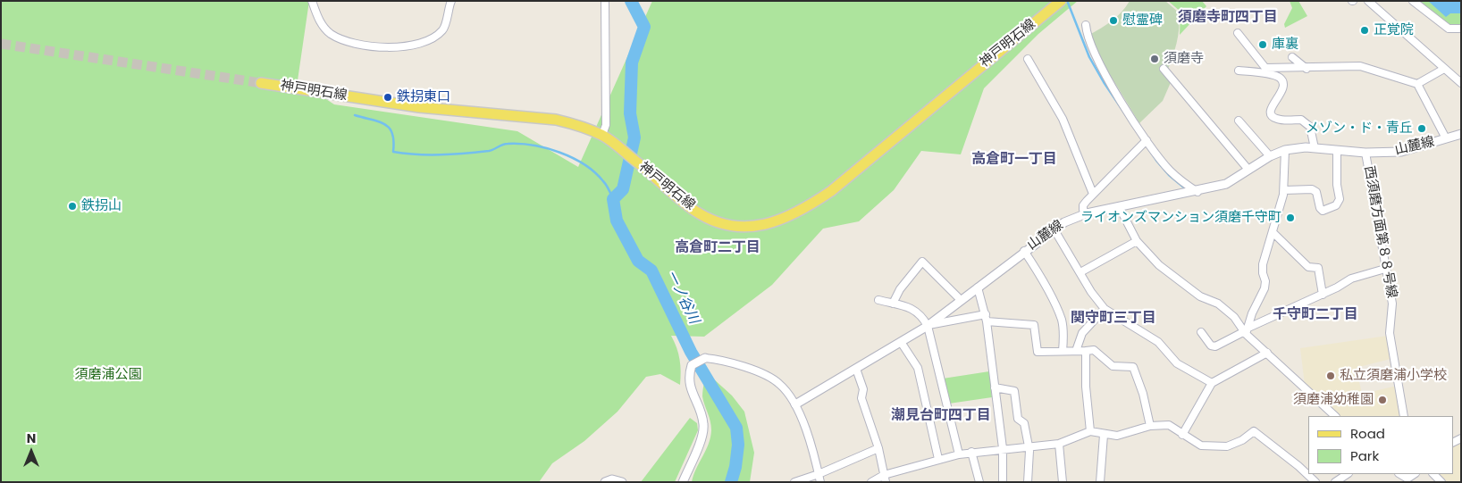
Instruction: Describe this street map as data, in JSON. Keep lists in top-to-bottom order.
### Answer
{
  "streets": {
    "main road": ["神戸明石線"],
    "street": ["山麓線", "西須磨方面第８８号線"]
  },
  "crossings": [
    ["山麓線", "西須磨方面第８８号線"]
  ],
  "districts": [
    "須磨寺町四丁目",
    "高倉町一丁目",
    "高倉町二丁目",
    "千守町二丁目",
    "関守町三丁目",
    "潮見台町四丁目"
  ],
  "water": ["一ノ谷川"],
  "parks": ["須磨浦公園"],
  "places": [
    "慰霊碑",
    "正覚院",
    "庫裏",
    "須磨寺",
    "鉄拐東口",
    "メゾン・ド・青丘",
    "鉄拐山",
    "ライオンズマンション須磨千守町",
    "私立須磨浦小学校",
    "須磨浦幼稚園"
  ],
  "legend": ["Road", "Park"],
  "north": "top"
}
